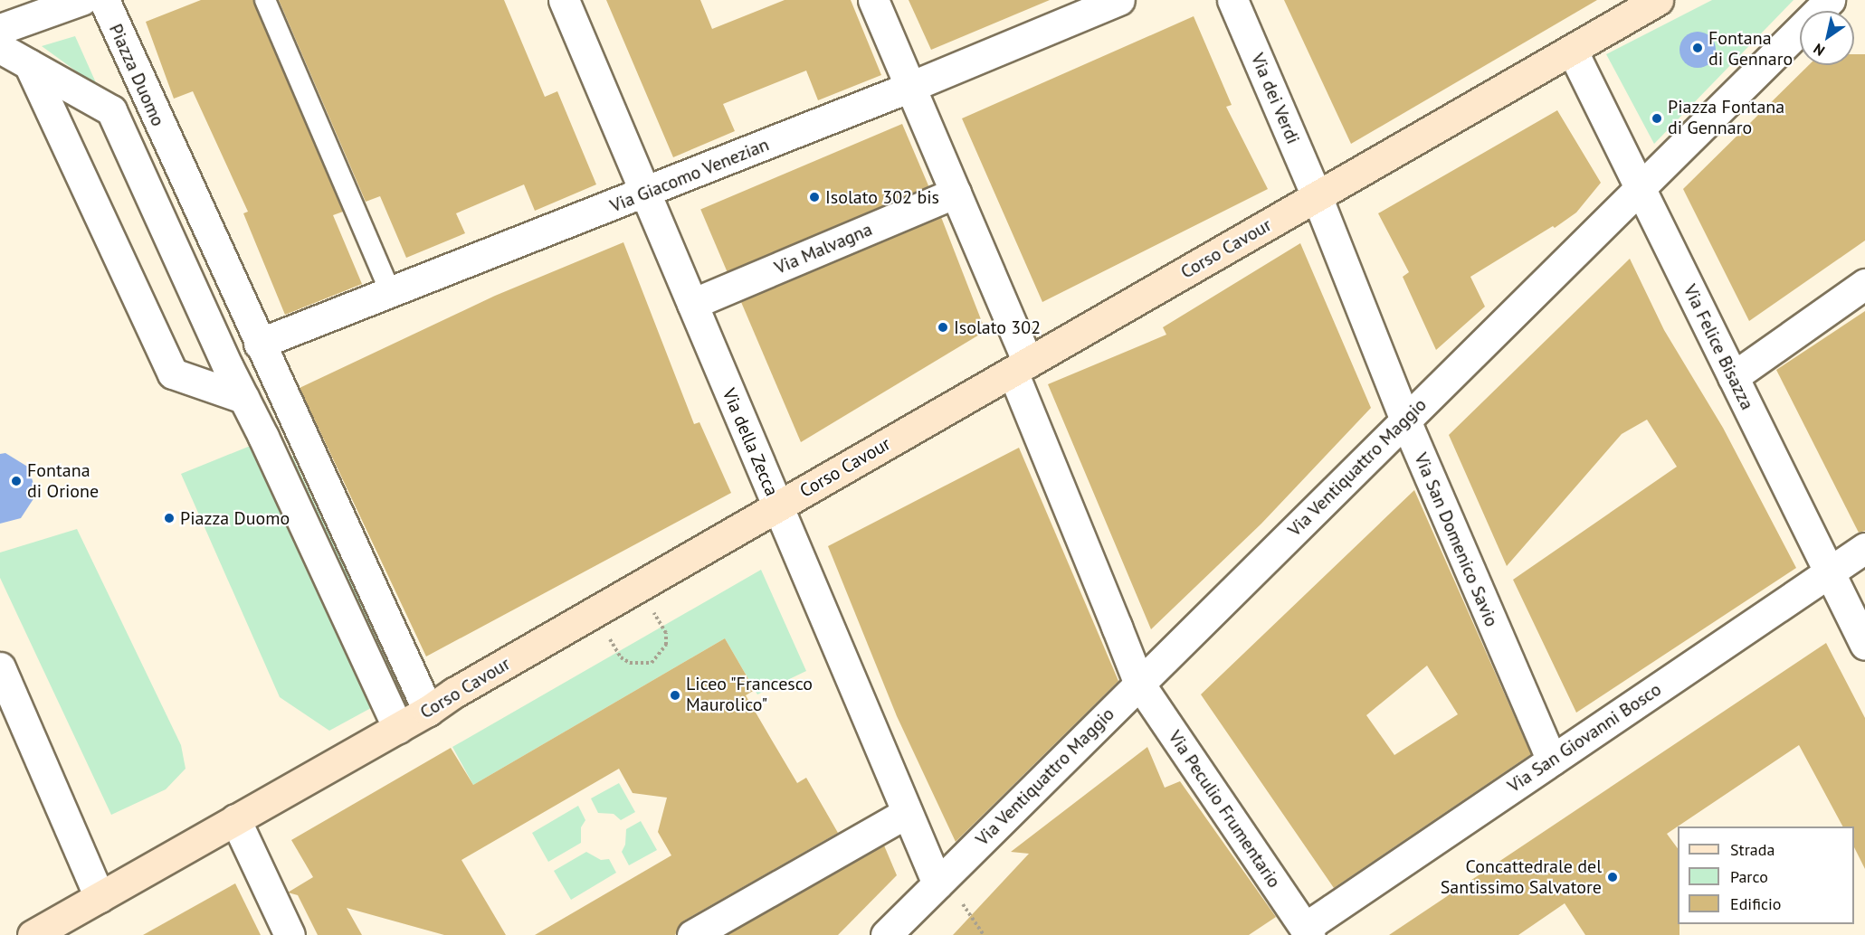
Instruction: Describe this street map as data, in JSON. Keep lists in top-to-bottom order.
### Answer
{
  "streets": {
    "main road": ["Corso Cavour"],
    "street": [
      "Piazza Duomo",
      "Via dei Verdi",
      "Via Giacomo Venezian",
      "Via Malvagna",
      "Via Felice Bisazza",
      "Via della Zecca",
      "Via Ventiquattro Maggio",
      "Via San Domenico Savio",
      "Via San Giovanni Bosco",
      "Via Peculio Frumentario"
    ]
  },
  "crossings": [
    ["Piazza Duomo", "Via Giacomo Venezian"],
    ["Piazza Duomo", "Corso Cavour"],
    ["Via dei Verdi", "Corso Cavour"],
    ["Via dei Verdi", "Via San Domenico Savio"],
    ["Via Giacomo Venezian", "Via della Zecca"],
    ["Via Giacomo Venezian", "Via Peculio Frumentario"],
    ["Via Malvagna", "Via della Zecca"],
    ["Via Malvagna", "Via Peculio Frumentario"],
    ["Corso Cavour", "Via Felice Bisazza"],
    ["Corso Cavour", "Via della Zecca"],
    ["Corso Cavour", "Via San Domenico Savio"],
    ["Corso Cavour", "Via Peculio Frumentario"],
    ["Via Felice Bisazza", "Via Ventiquattro Maggio"],
    ["Via Felice Bisazza", "Via San Giovanni Bosco"],
    ["Via della Zecca", "Via Ventiquattro Maggio"],
    ["Via Ventiquattro Maggio", "Via San Domenico Savio"],
    ["Via Ventiquattro Maggio", "Via Peculio Frumentario"],
    ["Via San Domenico Savio", "Via San Giovanni Bosco"],
    ["Via San Giovanni Bosco", "Via Peculio Frumentario"]
  ],
  "places": [
    "Fontana di Gennaro",
    "Piazza Fontana di Gennaro",
    "Isolato 302 bis",
    "Isolato 302",
    "Fontana di Orione",
    "Piazza Duomo",
    "Liceo \"Francesco Maurolico\"",
    "Concattedrale del Santissimo Salvatore"
  ],
  "legend": ["Strada", "Parco", "Edificio"],
  "north": "bottom left"
}
